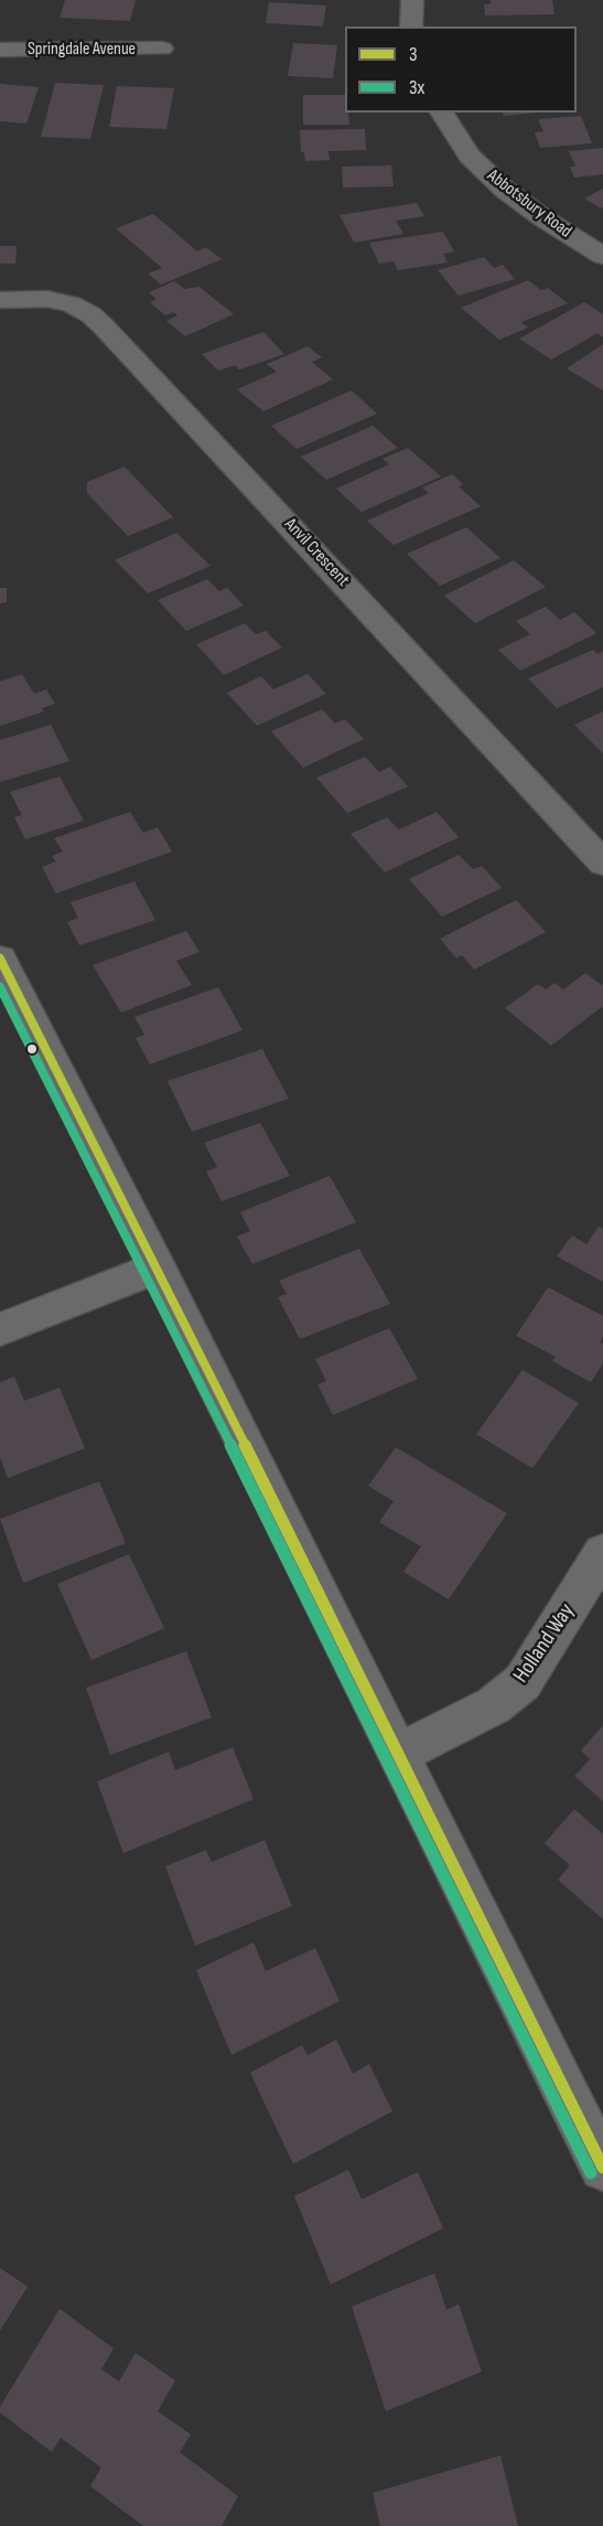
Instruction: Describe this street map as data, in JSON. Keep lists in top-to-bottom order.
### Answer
{
  "streets": {
    "street": [
      "Springdale Avenue",
      "Abbotsbury Road",
      "Anvil Crescent",
      "Holland Way"
    ]
  },
  "lines": ["transit line 3", "transit line 3x"],
  "legend": ["3", "3x"]
}
